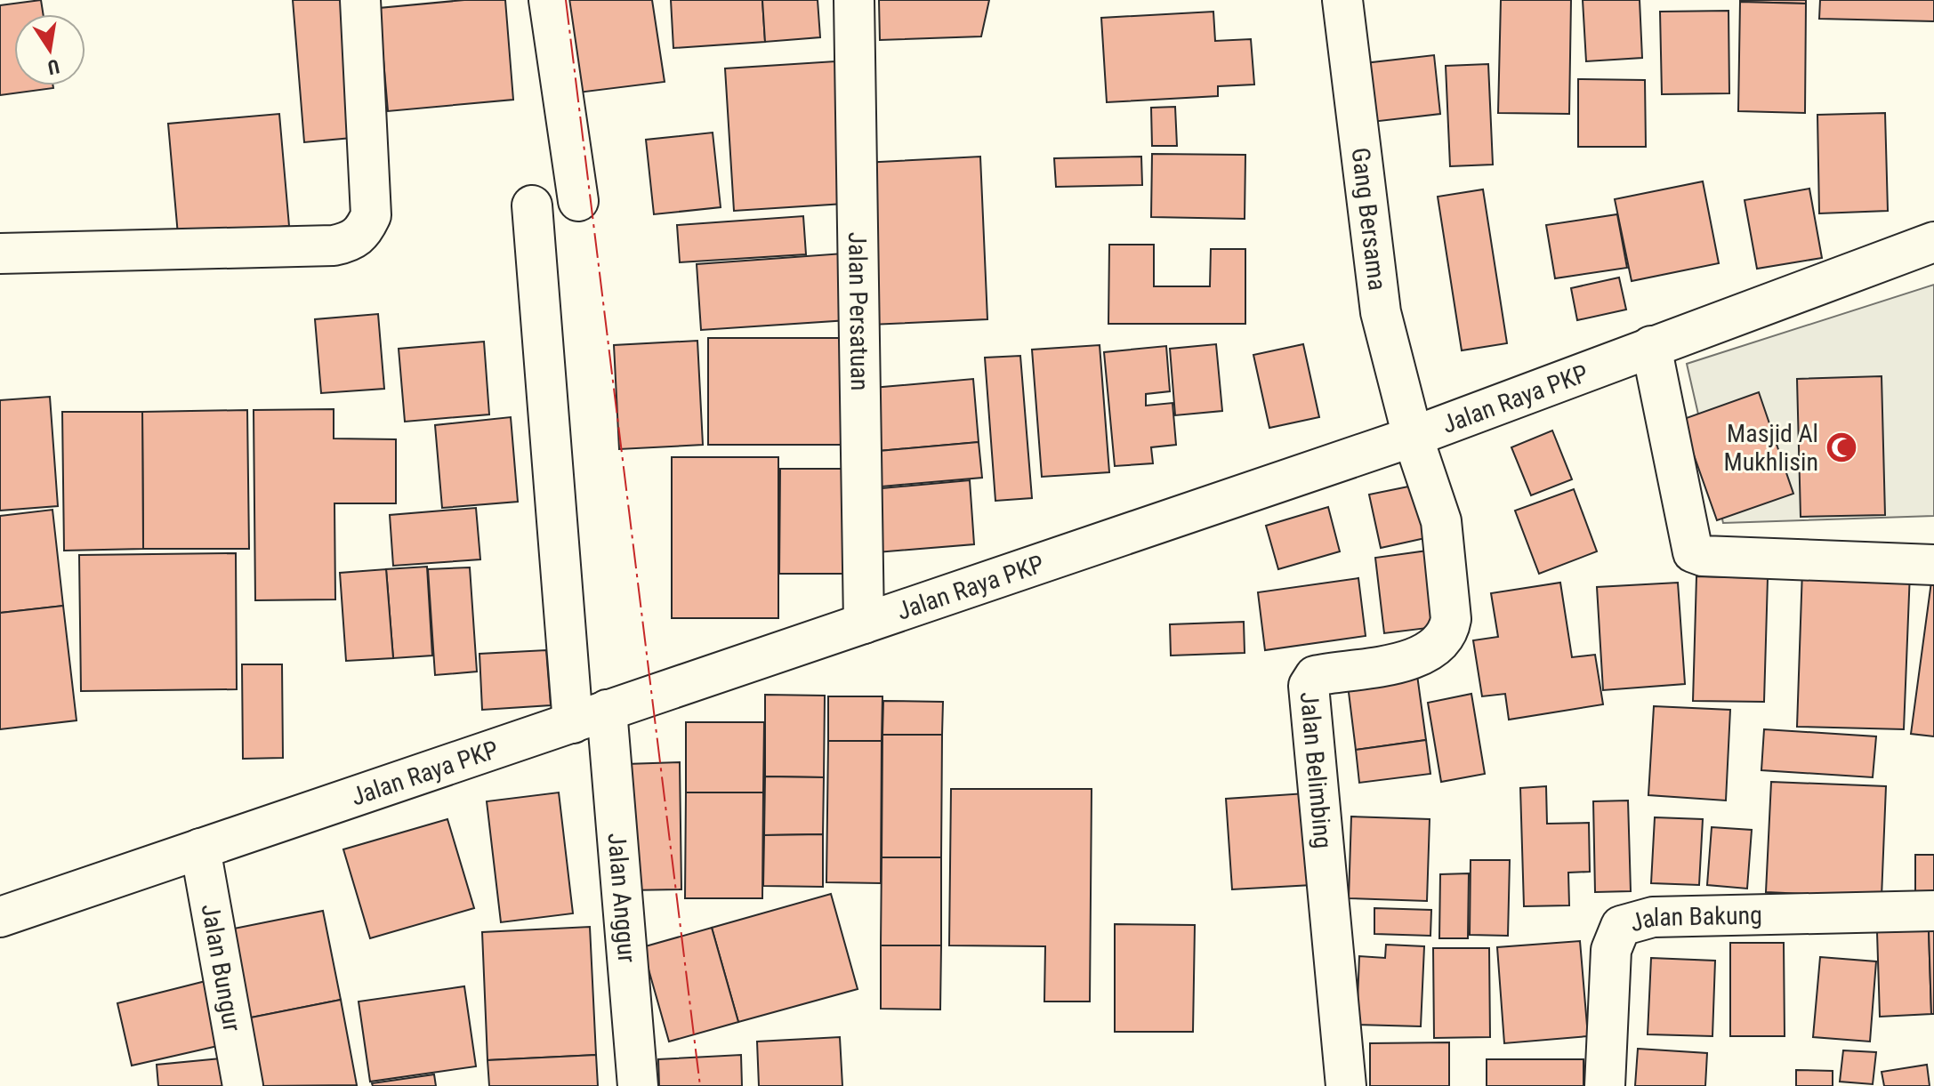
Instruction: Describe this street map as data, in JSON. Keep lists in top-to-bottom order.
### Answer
{
  "streets": {
    "street": [
      "Gang Bersama",
      "Jalan Persatuan",
      "Jalan Raya PKP",
      "Jalan Belimbing",
      "Jalan Anggur",
      "Jalan Bakung",
      "Jalan Bungur"
    ]
  },
  "crossings": [
    ["Gang Bersama", "Jalan Raya PKP"],
    ["Gang Bersama", "Jalan Belimbing"],
    ["Jalan Persatuan", "Jalan Raya PKP"],
    ["Jalan Raya PKP", "Jalan Belimbing"],
    ["Jalan Raya PKP", "Jalan Anggur"],
    ["Jalan Raya PKP", "Jalan Bungur"]
  ],
  "places": {
    "mosque": ["Masjid Al Mukhlisin"]
  },
  "north": "bottom"
}
